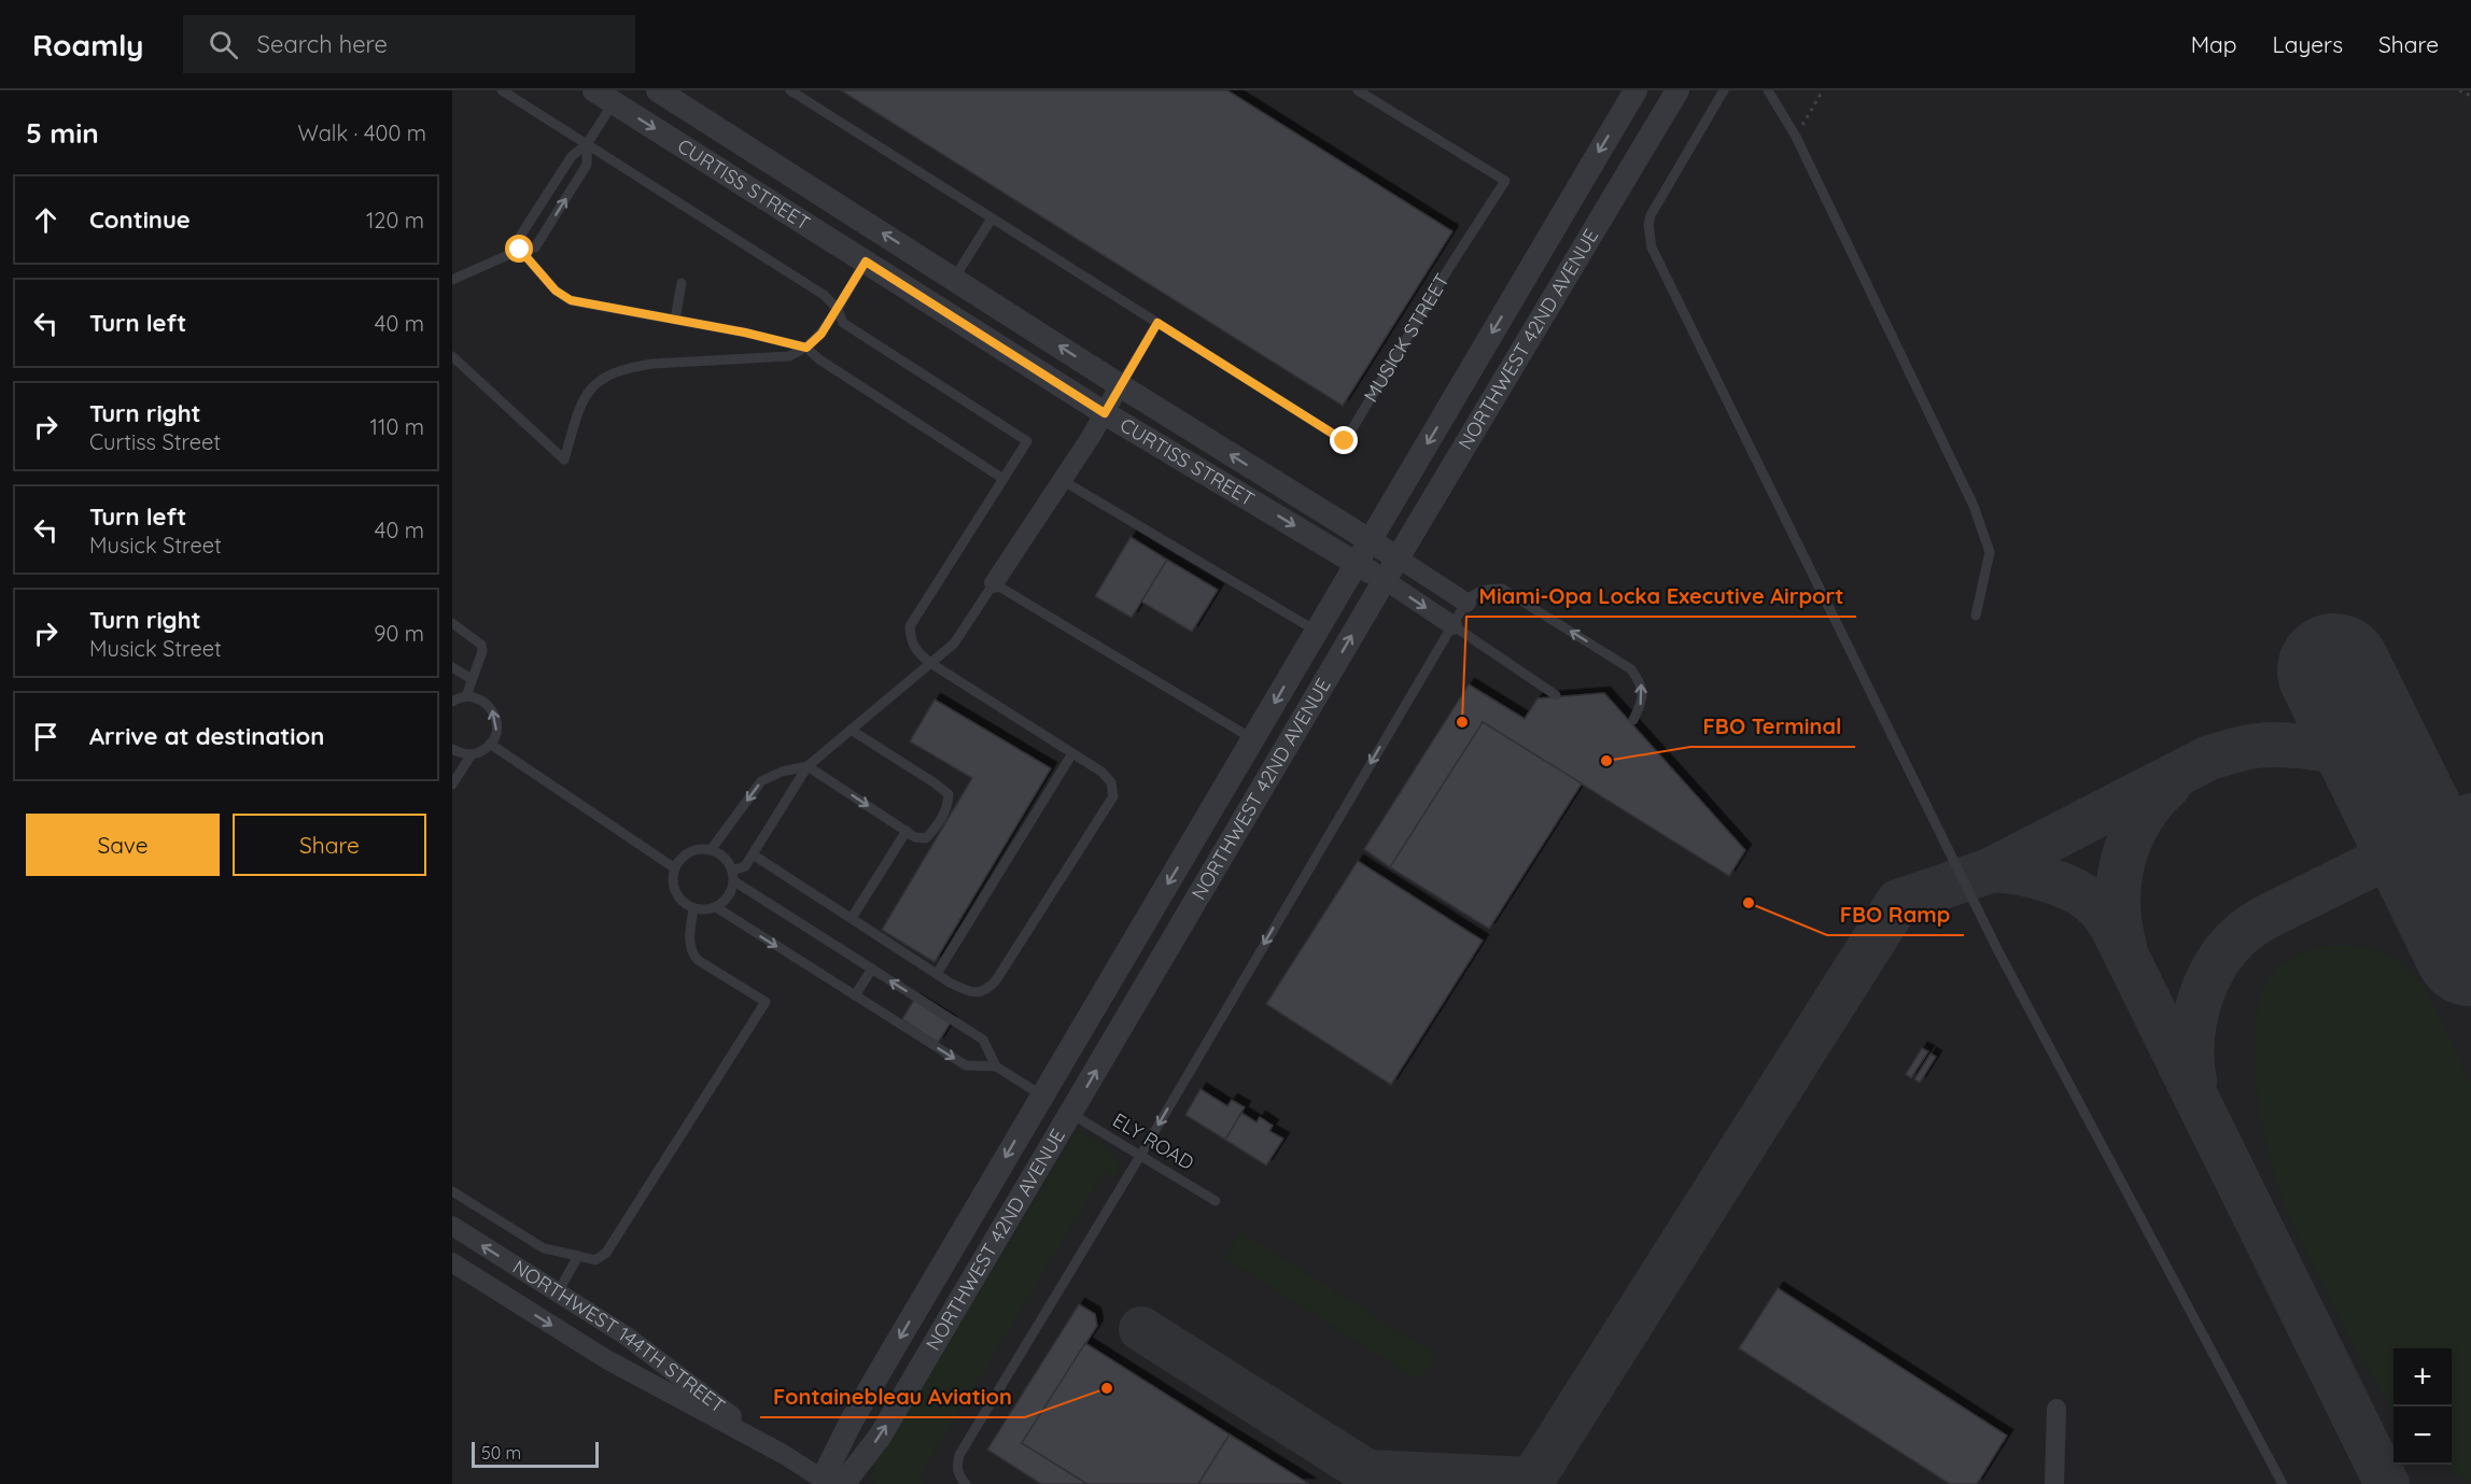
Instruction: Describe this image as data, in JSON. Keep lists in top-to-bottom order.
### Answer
{
  "streets": {
    "street": ["CURTISS STREET", "NORTHWEST 42ND AVENUE", "NORTHWEST 144TH STREET"],
    "lane": ["MUSICK STREET", "ELY ROAD"]
  },
  "crossings": [
    ["CURTISS STREET", "NORTHWEST 42ND AVENUE"],
    ["NORTHWEST 42ND AVENUE", "ELY ROAD"],
    ["NORTHWEST 42ND AVENUE", "NORTHWEST 144TH STREET"]
  ],
  "places": [
    "Miami-Opa Locka Executive Airport",
    "FBO Terminal",
    "FBO Ramp",
    "Fontainebleau Aviation"
  ],
  "scale_bar": "50 m",
  "page": {
    "header": "Roamly",
    "search": "Search here",
    "nav": ["Map", "Layers", "Share"],
    "heading": ["5 min", "Walk · 400 m"],
    "list": [
      ["Continue", "120 m"],
      ["Turn left", "40 m"],
      ["Turn right", "Curtiss Street", "110 m"],
      ["Turn left", "Musick Street", "40 m"],
      ["Turn right", "Musick Street", "90 m"],
      "Arrive at destination"
    ],
    "buttons": ["Save", "Share"],
    "map_buttons": ["+", "−"],
    "scale": "50 m"
  }
}
